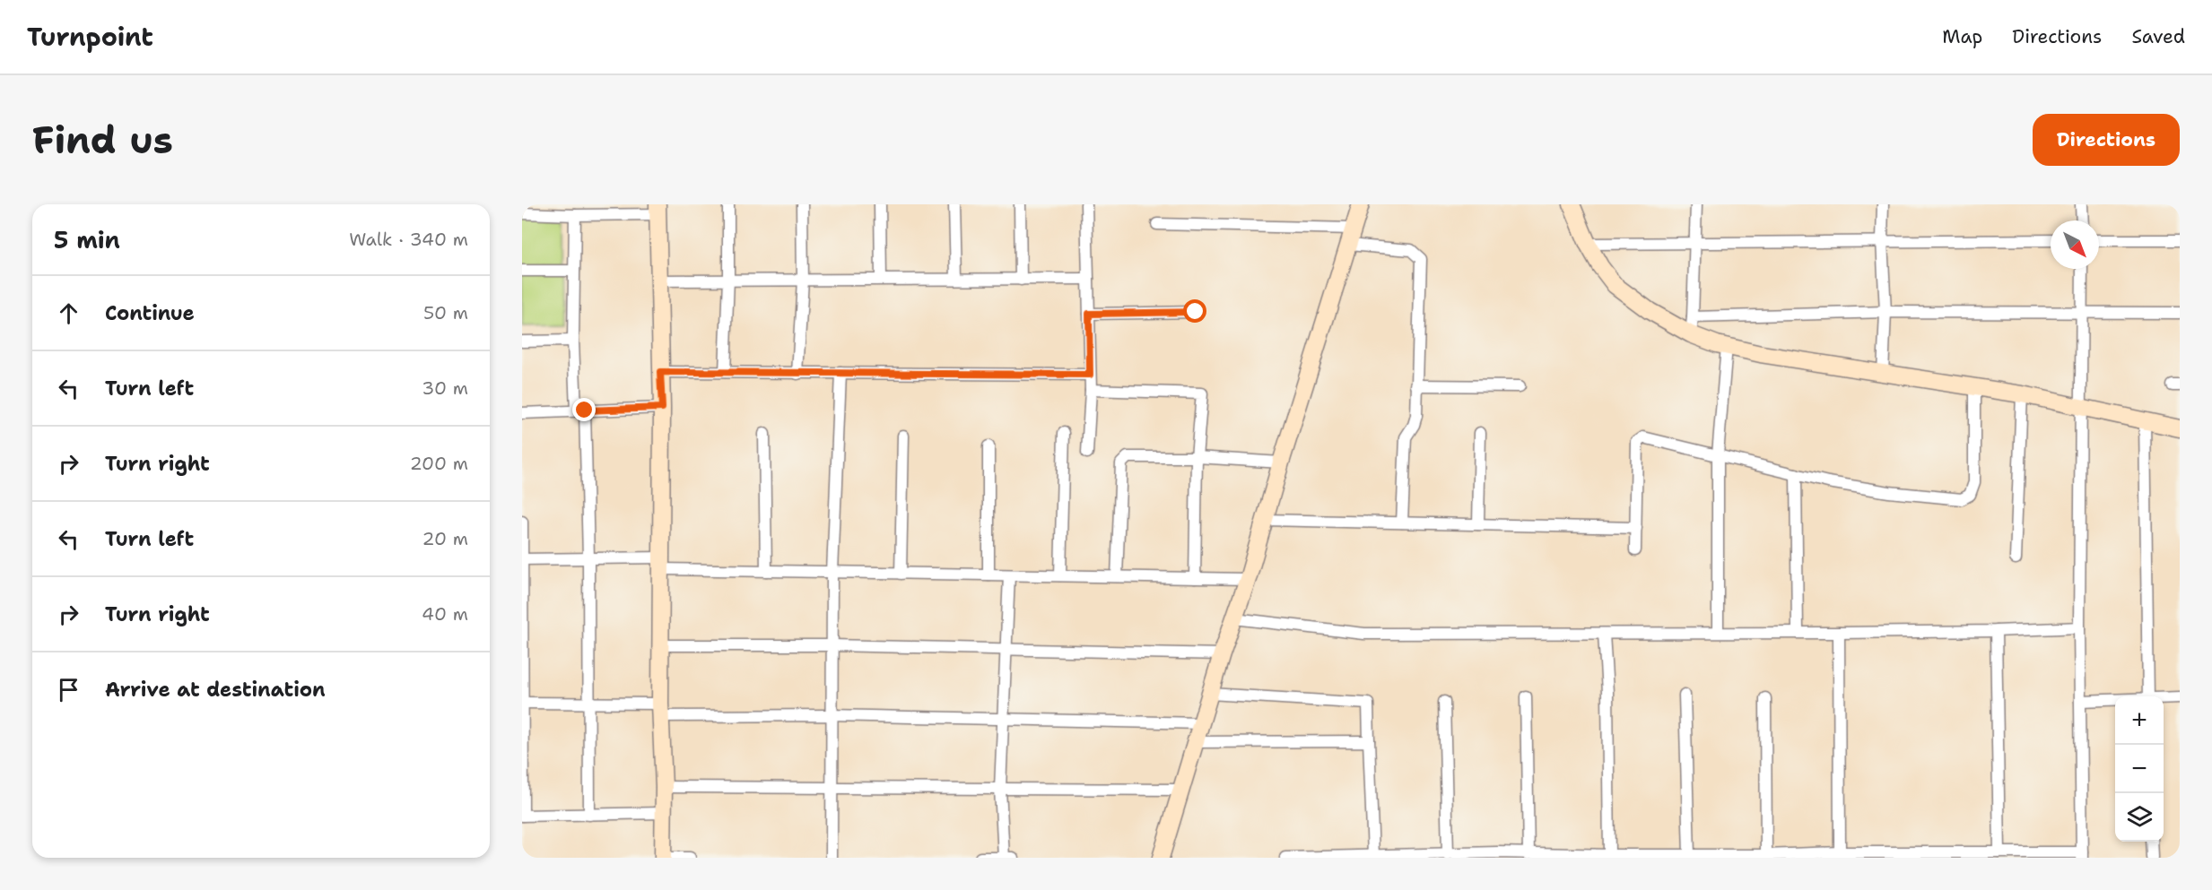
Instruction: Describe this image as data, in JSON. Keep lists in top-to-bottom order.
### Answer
{
  "north": "bottom right",
  "page": {
    "header": "Turnpoint",
    "nav": ["Map", "Directions", "Saved"],
    "buttons": "Directions",
    "title": "Find us",
    "heading": ["5 min", "Walk · 340 m"],
    "list": [
      ["Continue", "50 m"],
      ["Turn left", "30 m"],
      ["Turn right", "200 m"],
      ["Turn left", "20 m"],
      ["Turn right", "40 m"],
      "Arrive at destination"
    ],
    "map_buttons": ["+", "−"]
  }
}
